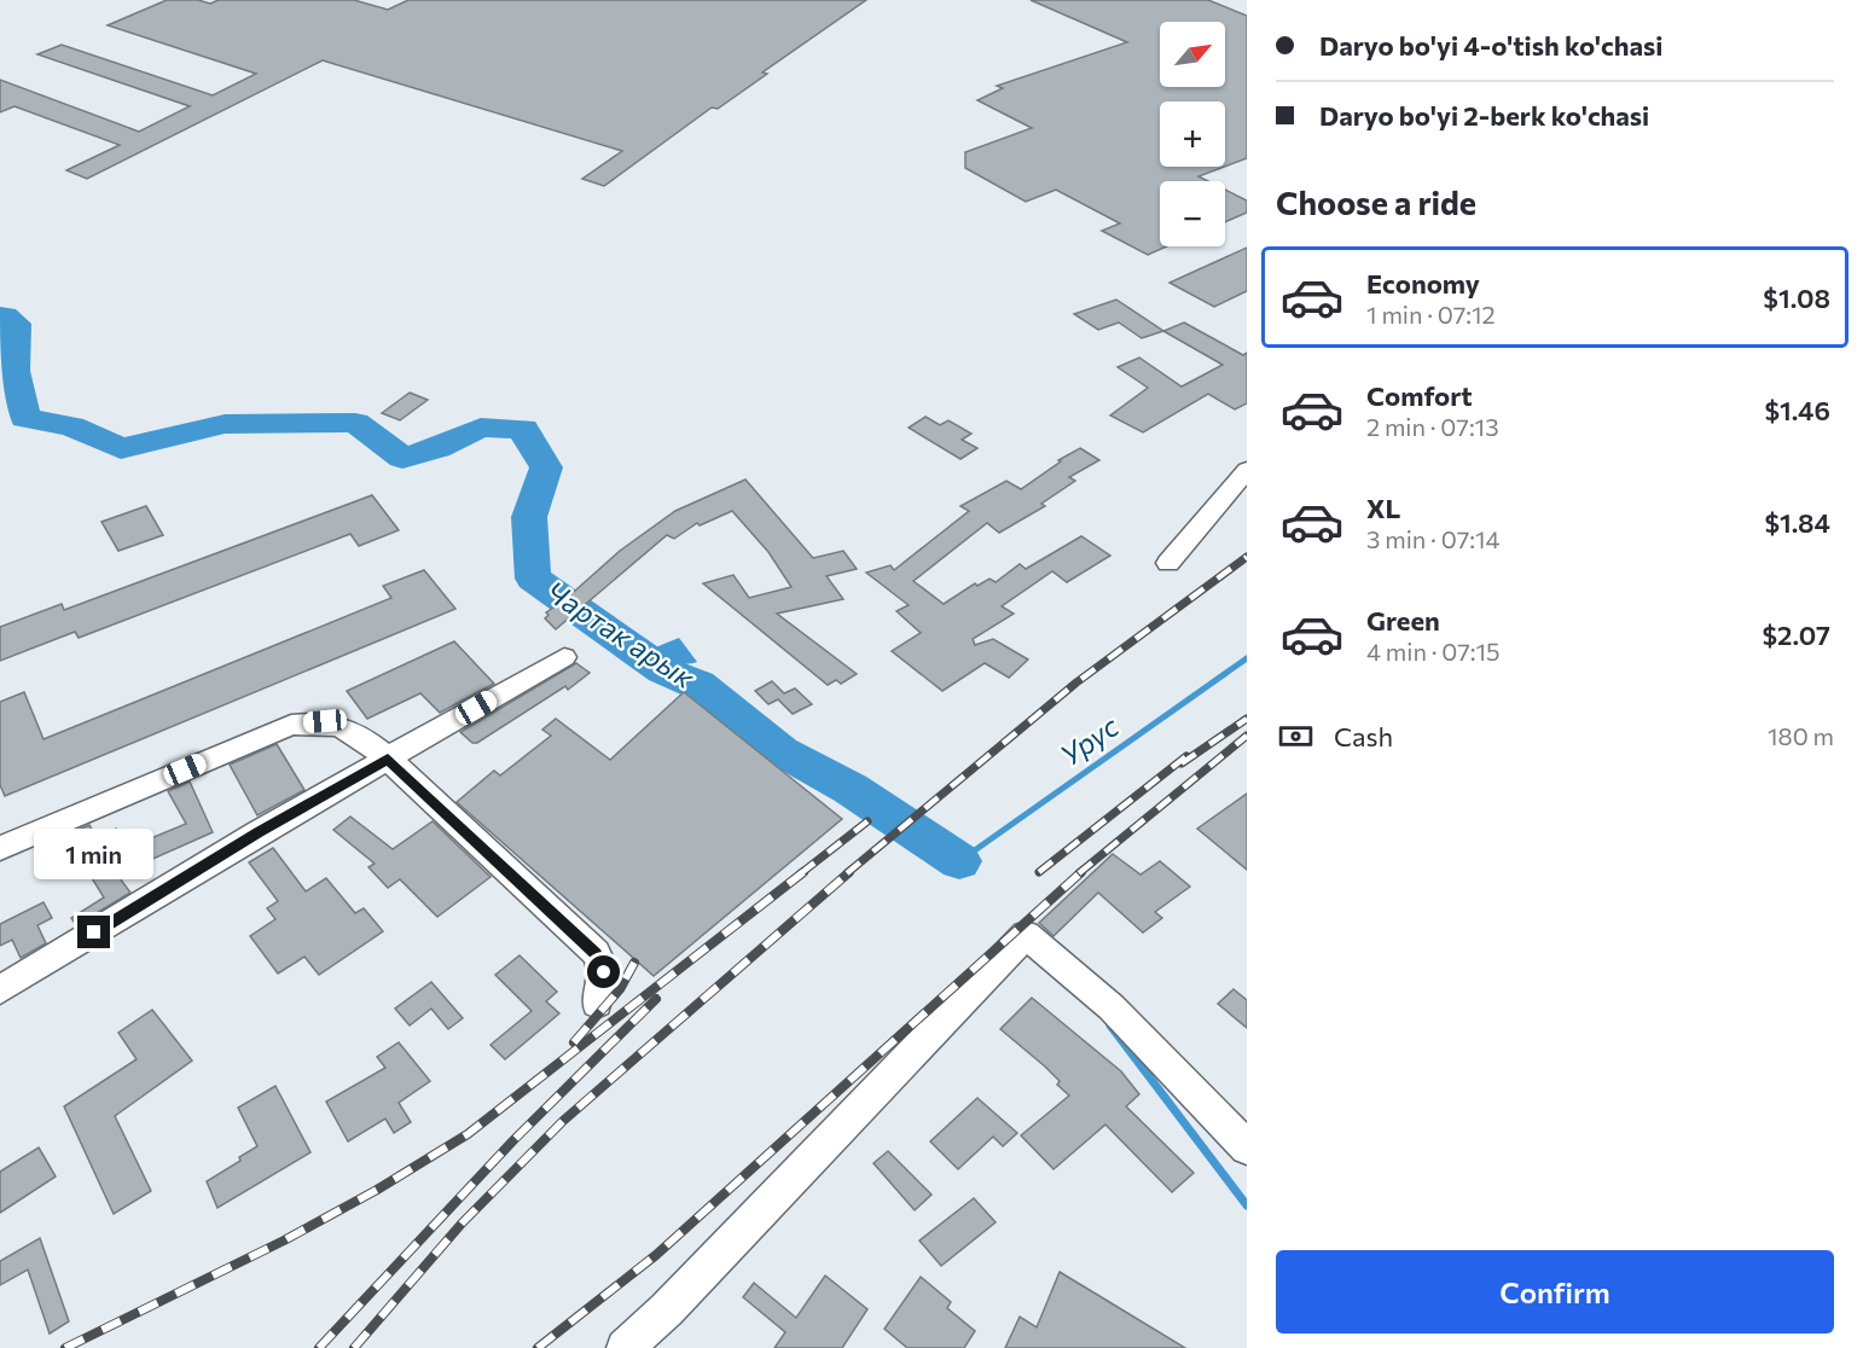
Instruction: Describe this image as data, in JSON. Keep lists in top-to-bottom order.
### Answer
{
  "water": ["Чартак арык", "Урус"],
  "north": "top right",
  "page": {
    "banner": ["Daryo bo'yi 4-o'tish ko'chasi", "Daryo bo'yi 2-berk ko'chasi"],
    "map_buttons": ["+", "−"],
    "heading": "Choose a ride",
    "list": [
      {
        "name": "Economy",
        "note": "1 min · 07:12",
        "value": "$1.08"
      },
      {
        "name": "Comfort",
        "note": "2 min · 07:13",
        "value": "$1.46"
      },
      {
        "name": "XL",
        "note": "3 min · 07:14",
        "value": "$1.84"
      },
      {
        "name": "Green",
        "note": "4 min · 07:15",
        "value": "$2.07"
      }
    ],
    "pay": ["Cash", "180 m"],
    "bubble": "1 min",
    "buttons": "Confirm"
  }
}
